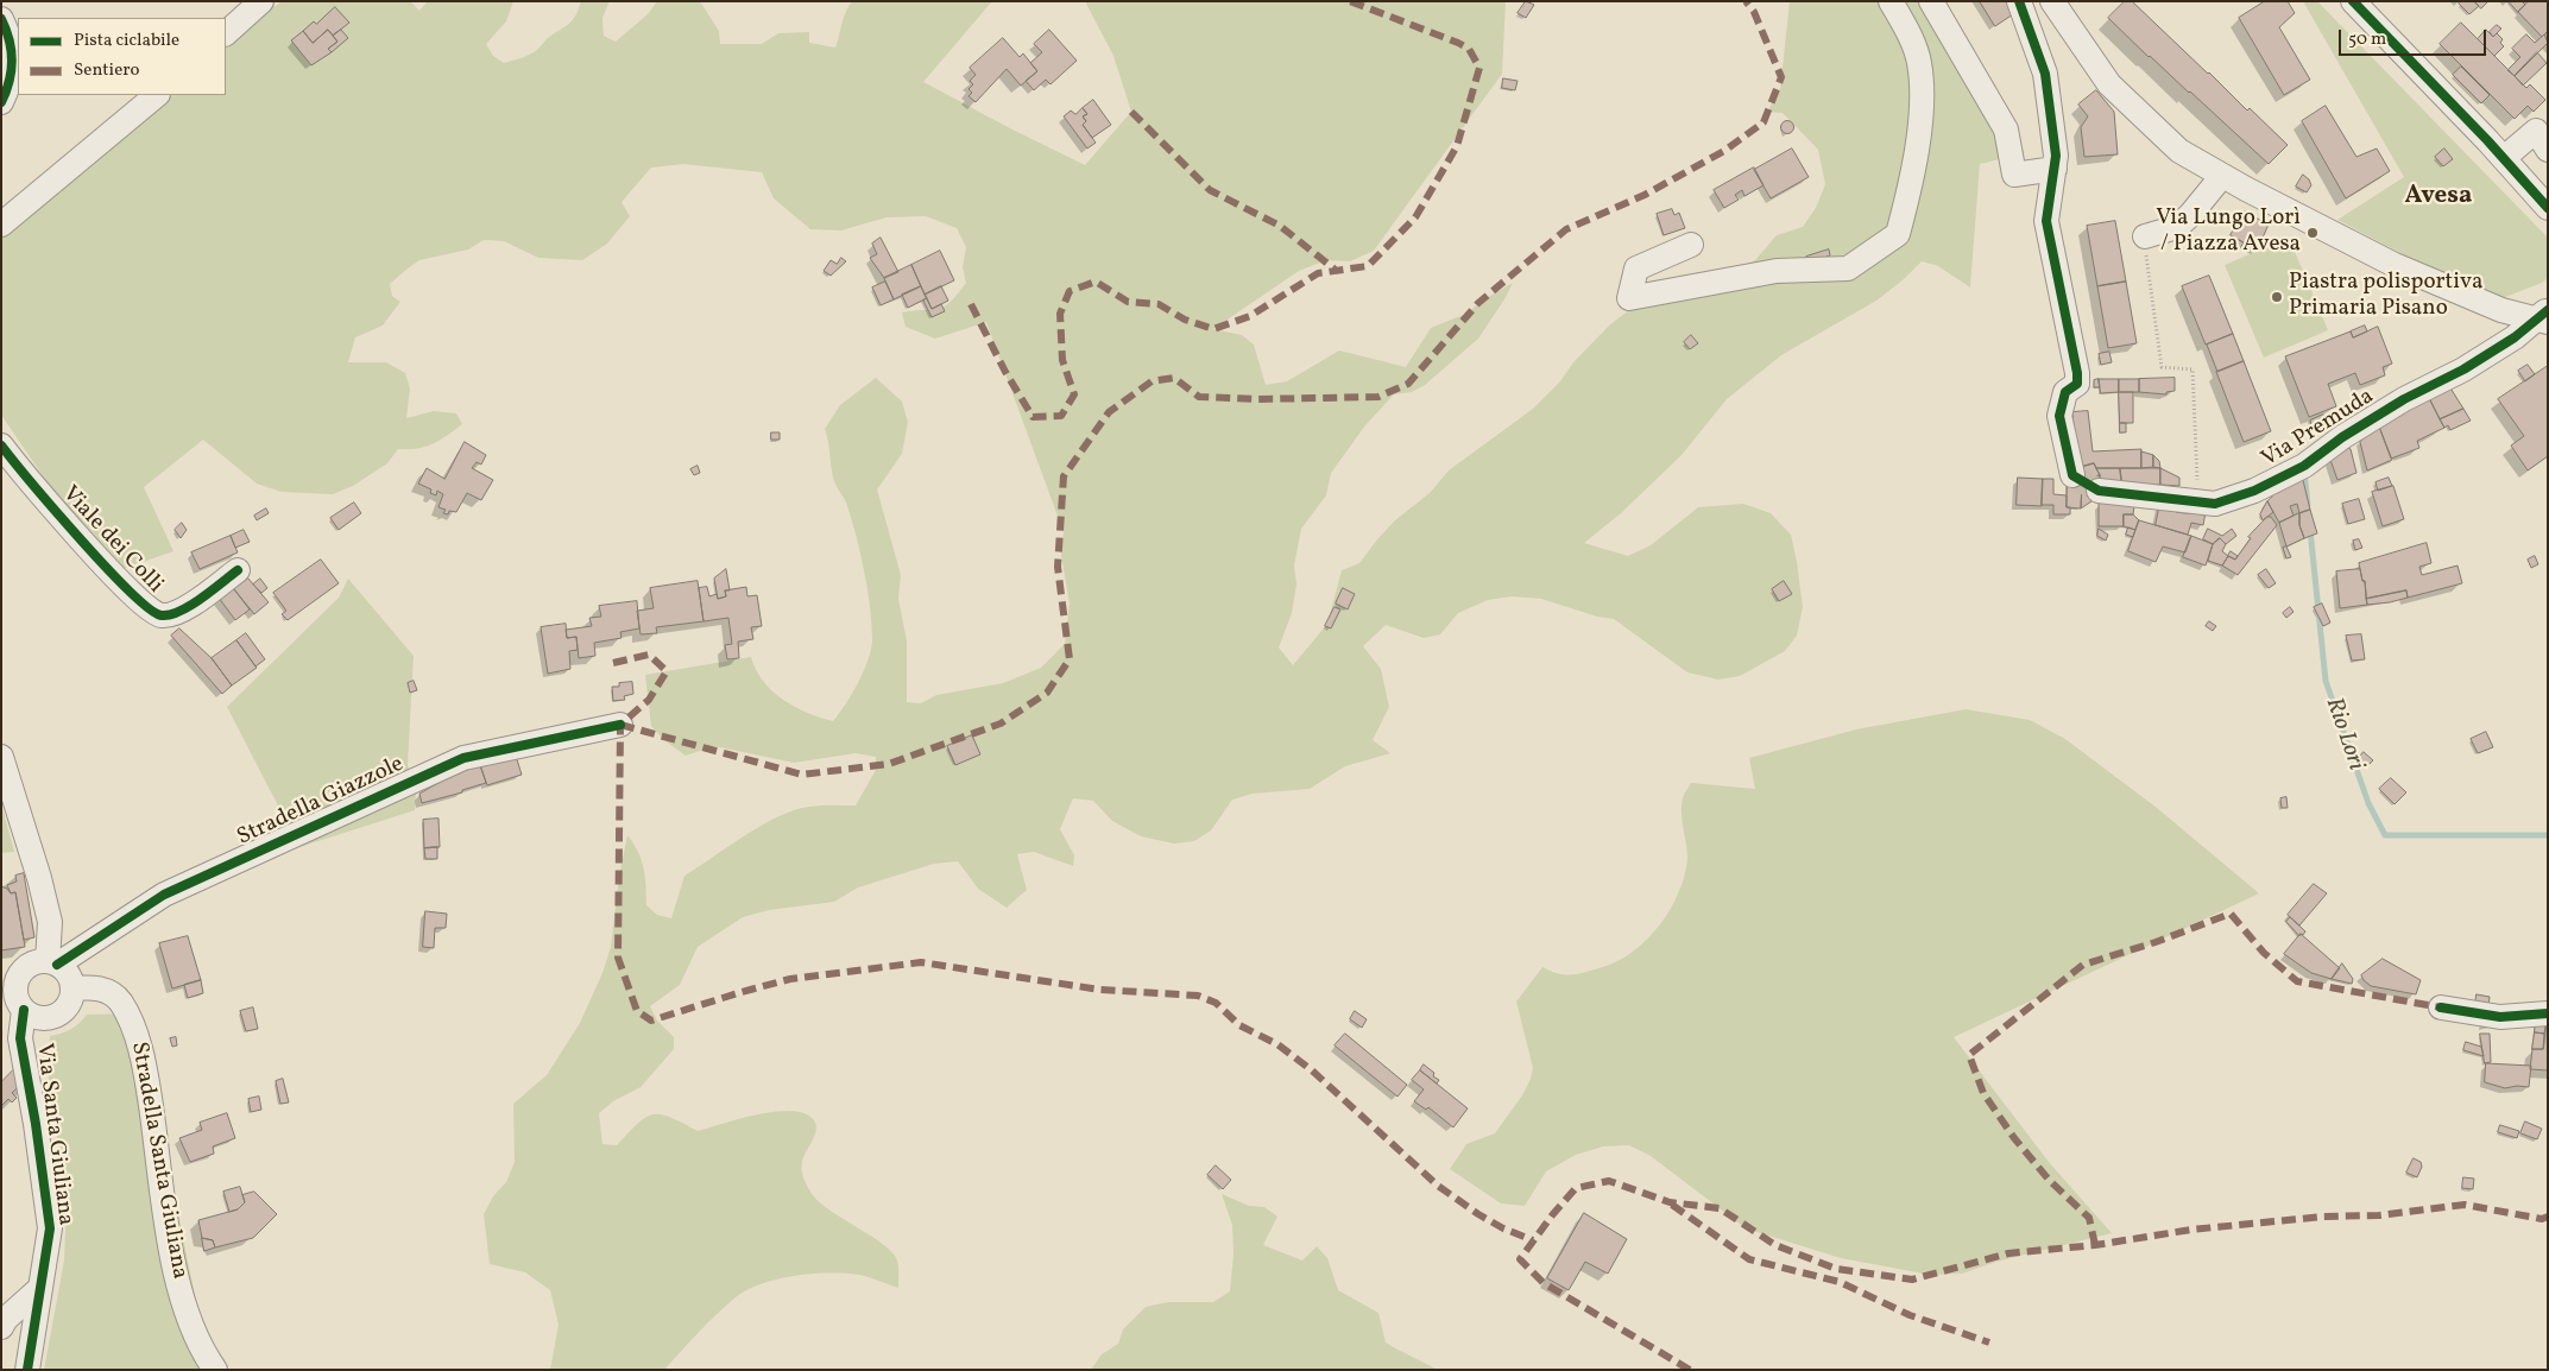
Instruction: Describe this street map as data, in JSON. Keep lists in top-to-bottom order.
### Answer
{
  "streets": {
    "street": [
      "Via Premuda",
      "Viale dei Colli",
      "Stradella Giazzole",
      "Via Santa Giuliana",
      "Stradella Santa Giuliana"
    ]
  },
  "crossings": [
    ["Stradella Giazzole", "Via Santa Giuliana"],
    ["Stradella Giazzole", "Stradella Santa Giuliana"],
    ["Via Santa Giuliana", "Stradella Santa Giuliana"]
  ],
  "districts": ["Avesa"],
  "water": ["Rio Lori"],
  "places": ["Via Lungo Lorì / Piazza Avesa", "Piastra polisportiva Primaria Pisano"],
  "legend": ["Pista ciclabile", "Sentiero"],
  "scale_bar": "50 m"
}
